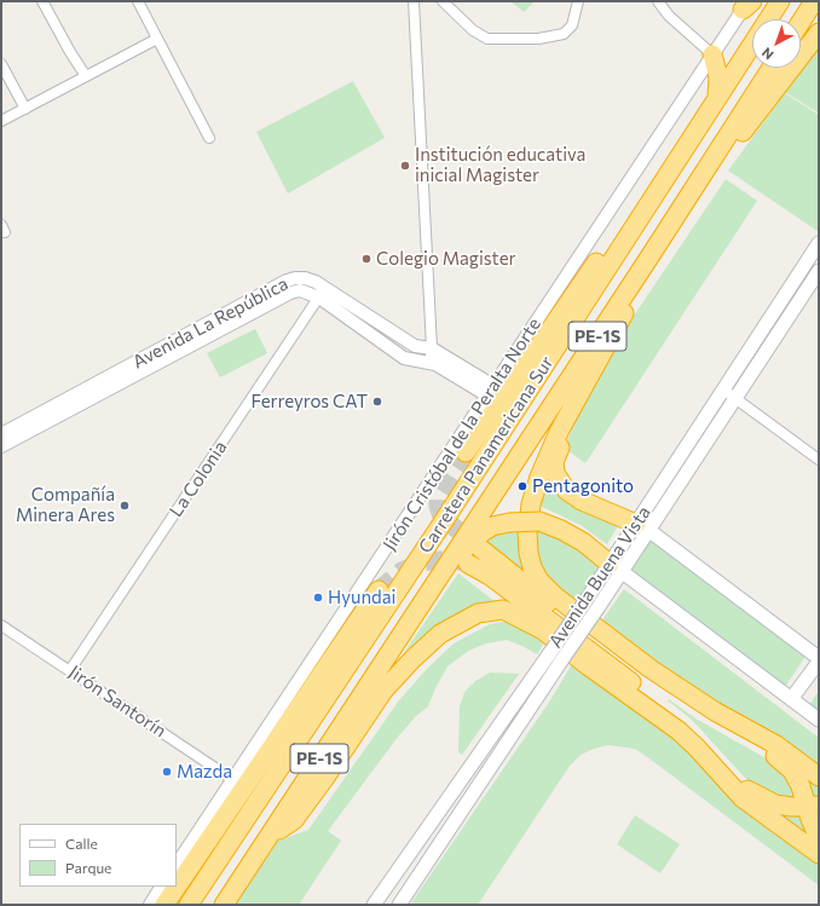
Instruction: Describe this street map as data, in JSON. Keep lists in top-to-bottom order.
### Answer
{
  "streets": {
    "highway": ["PE-1S", "Carretera Panamericana Sur"],
    "main road": ["Avenida Buena Vista"],
    "street": [
      "Avenida La República",
      "Jirón Cristóbal de la Peralta Norte",
      "La Colonia",
      "Jirón Santorín"
    ]
  },
  "crossings": [
    ["Avenida La República", "Jirón Cristóbal de la Peralta Norte"],
    ["Avenida La República", "La Colonia"],
    ["Jirón Cristóbal de la Peralta Norte", "Jirón Santorín"],
    ["La Colonia", "Jirón Santorín"]
  ],
  "places": [
    "Institución educativa inicial Magister",
    "Colegio Magister",
    "Ferreyros CAT",
    "Pentagonito",
    "Compañía Minera Ares",
    "Hyundai",
    "Mazda"
  ],
  "legend": ["Calle", "Parque"],
  "north": "bottom left"
}
